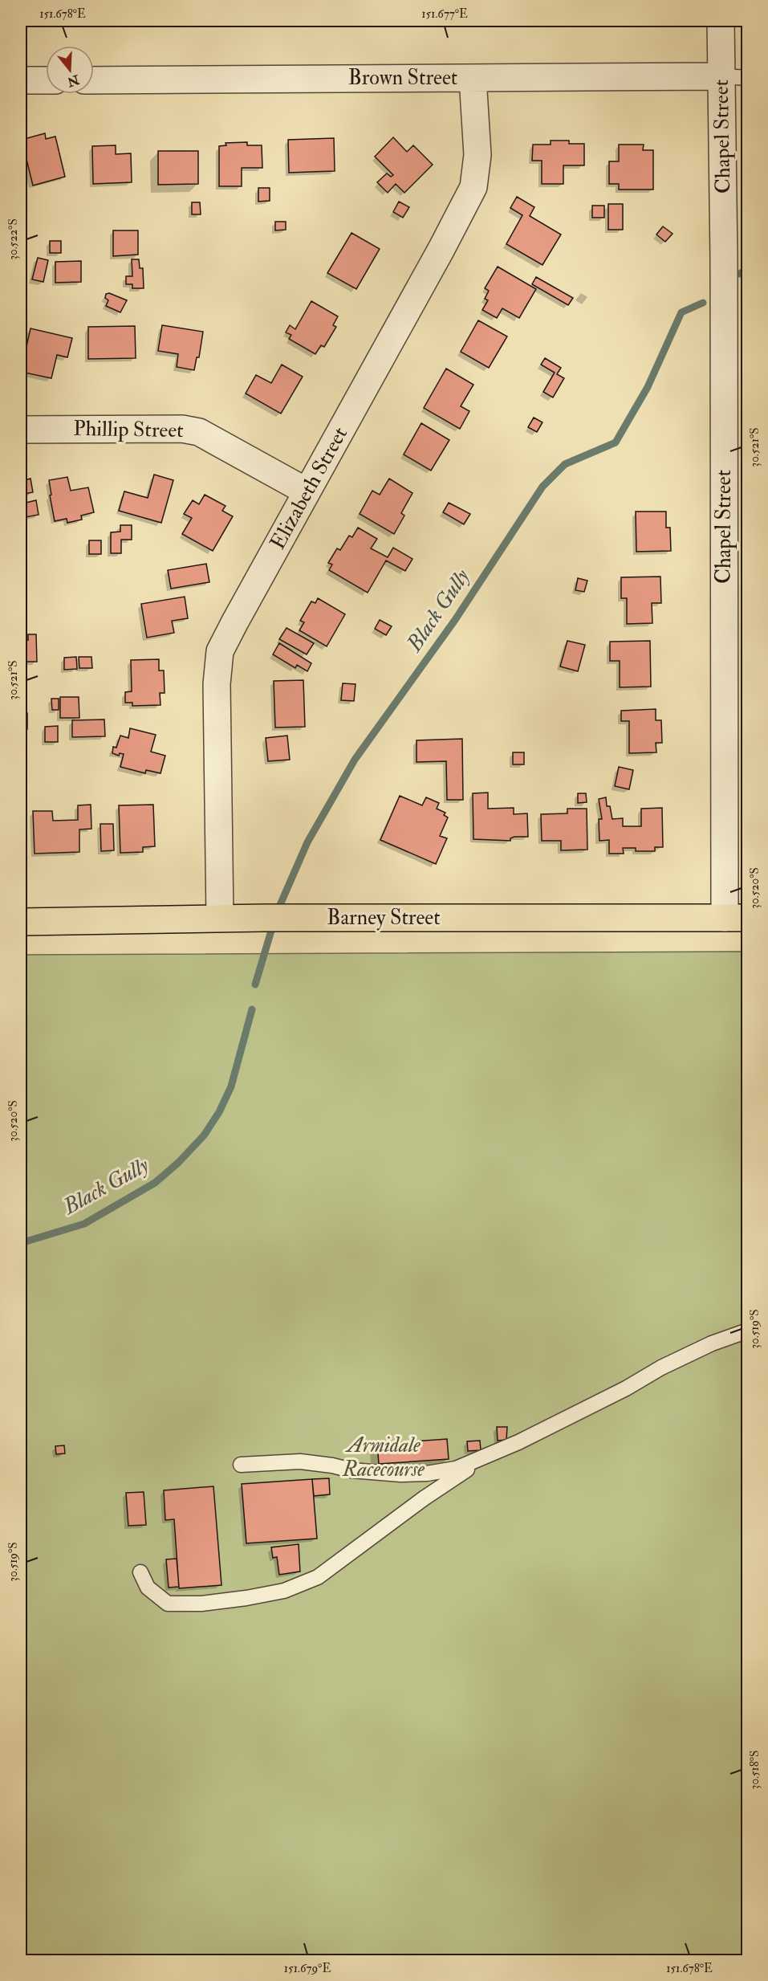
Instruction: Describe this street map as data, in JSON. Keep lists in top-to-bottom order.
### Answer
{
  "streets": {
    "main road": ["Barney Street"],
    "street": [
      "Brown Street",
      "Chapel Street",
      "Phillip Street",
      "Elizabeth Street"
    ]
  },
  "crossings": [
    ["Brown Street", "Chapel Street"],
    ["Brown Street", "Elizabeth Street"],
    ["Chapel Street", "Barney Street"],
    ["Phillip Street", "Elizabeth Street"],
    ["Elizabeth Street", "Barney Street"]
  ],
  "water": ["Black Gully"],
  "parks": ["Armidale Racecourse"],
  "north": "bottom",
  "coordinates": [
    "151.678°E",
    "151.677°E",
    "30.522°S",
    "30.521°S",
    "30.520°S",
    "30.519°S",
    "30.518°S",
    "151.679°E"
  ]
}
